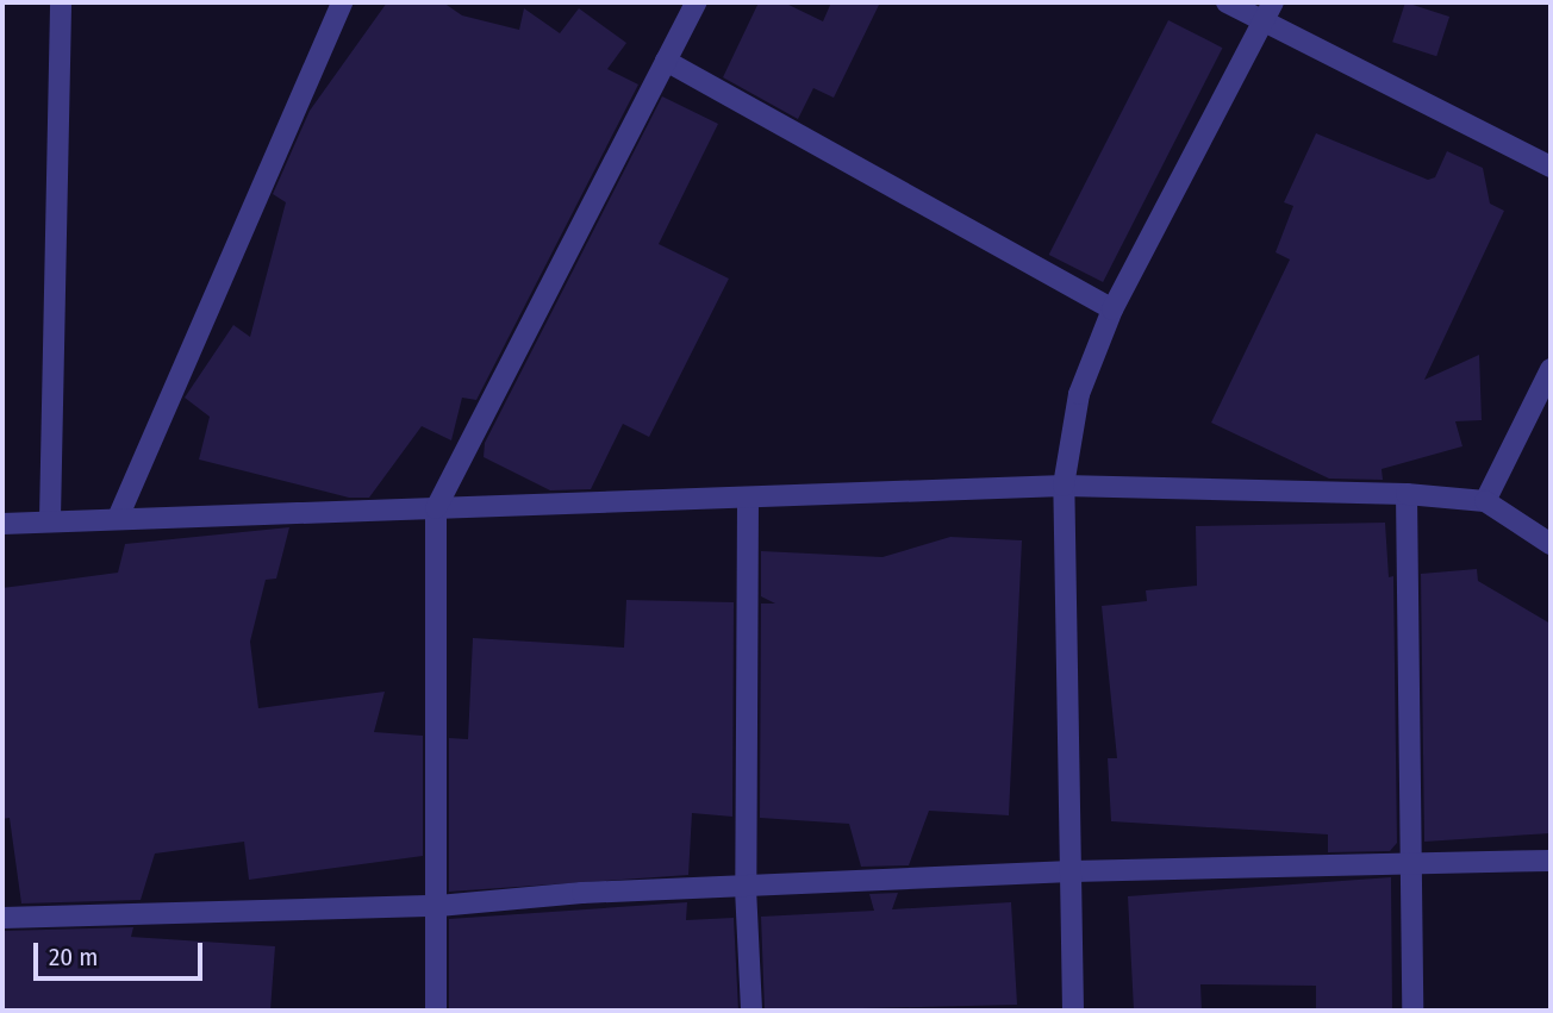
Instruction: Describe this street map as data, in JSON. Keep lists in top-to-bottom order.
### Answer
{
  "scale_bar": "20 m"
}
